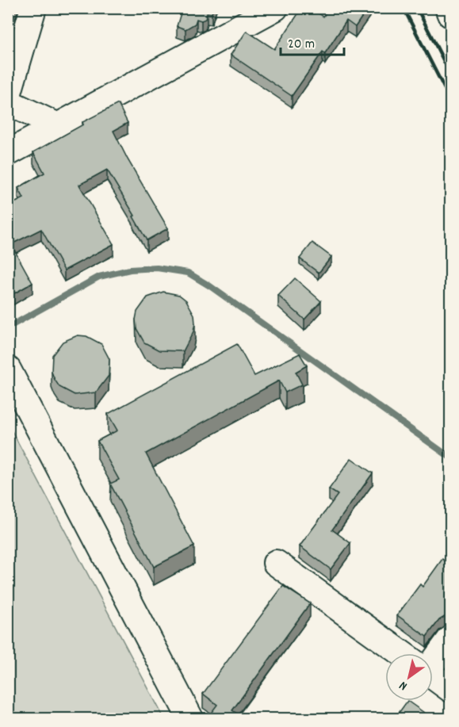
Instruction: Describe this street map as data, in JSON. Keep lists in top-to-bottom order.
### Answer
{
  "scale_bar": "20 m",
  "north": "bottom left"
}
